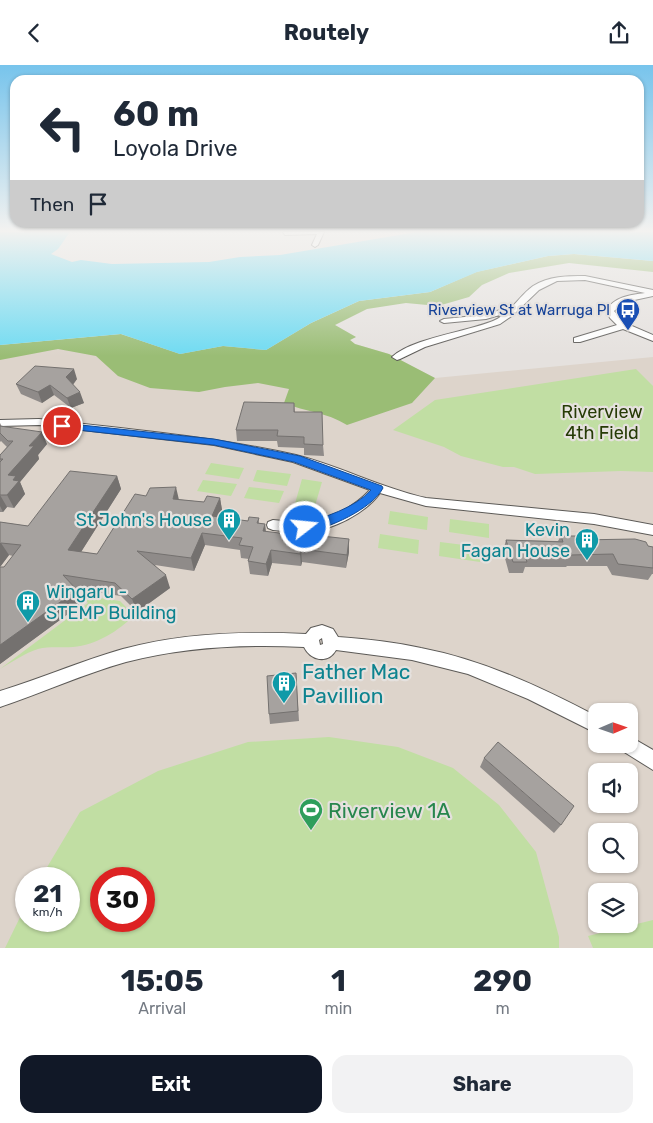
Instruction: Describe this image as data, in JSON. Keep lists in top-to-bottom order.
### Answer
{
  "parks": ["Riverview 4th Field"],
  "places": {
    "bus stop": ["Riverview St at Warruga Pl"],
    "building": [
      "St John's House",
      "Kevin Fagan House",
      "Wingaru - STEMP Building",
      "Father Mac Pavillion"
    ],
    "sports": ["Riverview 1A"]
  },
  "north": "right",
  "page": {
    "header": "Routely",
    "turn": ["60 m", "Loyola Drive"],
    "then": "Then",
    "speed": "21 km/h",
    "limit": "30",
    "eta": [
      "15:05",
      "Arrival",
      "1",
      "min",
      "290",
      "m"
    ],
    "buttons": ["Exit", "Share"]
  }
}
